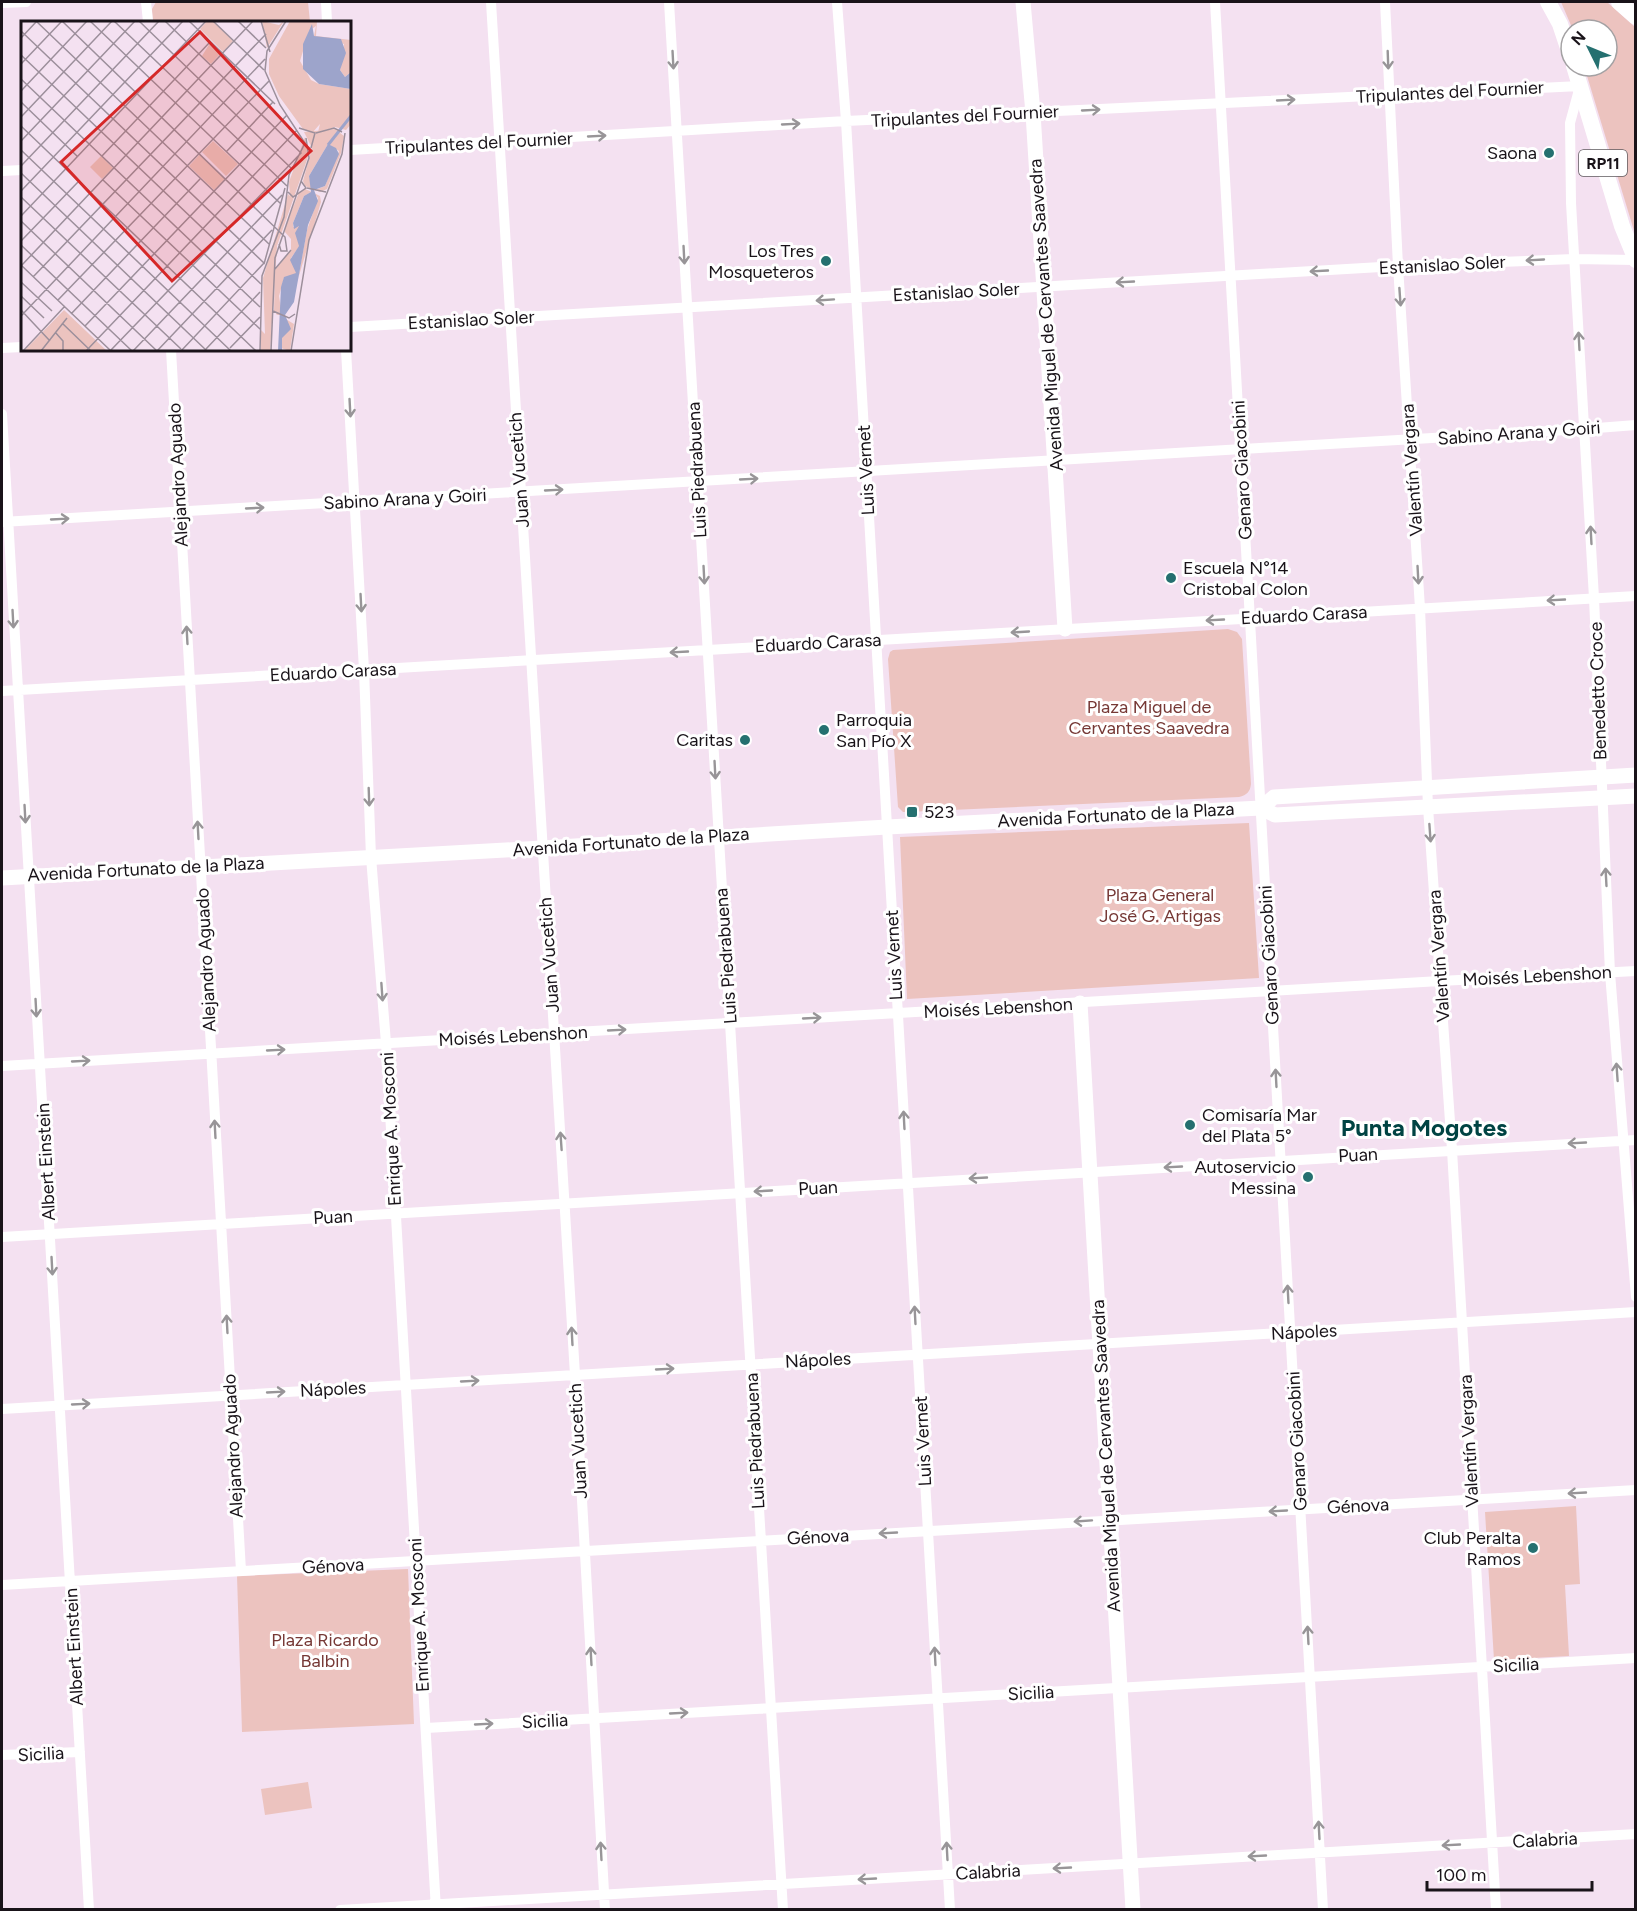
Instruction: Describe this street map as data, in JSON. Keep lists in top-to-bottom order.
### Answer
{
  "streets": {
    "main road": ["RP11", "Avenida Miguel de Cervantes Saavedra", "Avenida Fortunato de la Plaza"],
    "street": [
      "Tripulantes del Fournier",
      "Estanislao Soler",
      "Sabino Arana y Goiri",
      "Juan Vucetich",
      "Luis Piedrabuena",
      "Luis Vernet",
      "Genaro Giacobini",
      "Valentín Vergara",
      "Alejandro Aguado",
      "Eduardo Carasa",
      "Benedetto Croce",
      "Moisés Lebenshon",
      "Enrique A. Mosconi",
      "Puan",
      "Albert Einstein",
      "Nápoles",
      "Génova",
      "Sicilia",
      "Calabria"
    ]
  },
  "crossings": [
    ["Tripulantes del Fournier", "RP11"],
    ["Tripulantes del Fournier", "Avenida Miguel de Cervantes Saavedra"],
    ["Tripulantes del Fournier", "Juan Vucetich"],
    ["Tripulantes del Fournier", "Luis Piedrabuena"],
    ["Tripulantes del Fournier", "Luis Vernet"],
    ["Tripulantes del Fournier", "Genaro Giacobini"],
    ["Tripulantes del Fournier", "Valentín Vergara"],
    ["Tripulantes del Fournier", "Benedetto Croce"],
    ["RP11", "Estanislao Soler"],
    ["RP11", "Benedetto Croce"],
    ["Estanislao Soler", "Avenida Miguel de Cervantes Saavedra"],
    ["Estanislao Soler", "Juan Vucetich"],
    ["Estanislao Soler", "Luis Piedrabuena"],
    ["Estanislao Soler", "Luis Vernet"],
    ["Estanislao Soler", "Genaro Giacobini"],
    ["Estanislao Soler", "Valentín Vergara"],
    ["Estanislao Soler", "Benedetto Croce"],
    ["Avenida Miguel de Cervantes Saavedra", "Sabino Arana y Goiri"],
    ["Avenida Miguel de Cervantes Saavedra", "Eduardo Carasa"],
    ["Avenida Miguel de Cervantes Saavedra", "Moisés Lebenshon"],
    ["Avenida Miguel de Cervantes Saavedra", "Puan"],
    ["Avenida Miguel de Cervantes Saavedra", "Nápoles"],
    ["Avenida Miguel de Cervantes Saavedra", "Génova"],
    ["Avenida Miguel de Cervantes Saavedra", "Sicilia"],
    ["Avenida Miguel de Cervantes Saavedra", "Calabria"],
    ["Sabino Arana y Goiri", "Juan Vucetich"],
    ["Sabino Arana y Goiri", "Luis Piedrabuena"],
    ["Sabino Arana y Goiri", "Luis Vernet"],
    ["Sabino Arana y Goiri", "Genaro Giacobini"],
    ["Sabino Arana y Goiri", "Valentín Vergara"],
    ["Sabino Arana y Goiri", "Alejandro Aguado"],
    ["Sabino Arana y Goiri", "Benedetto Croce"],
    ["Sabino Arana y Goiri", "Enrique A. Mosconi"],
    ["Sabino Arana y Goiri", "Albert Einstein"],
    ["Juan Vucetich", "Eduardo Carasa"],
    ["Juan Vucetich", "Avenida Fortunato de la Plaza"],
    ["Juan Vucetich", "Moisés Lebenshon"],
    ["Juan Vucetich", "Puan"],
    ["Juan Vucetich", "Nápoles"],
    ["Juan Vucetich", "Génova"],
    ["Juan Vucetich", "Sicilia"],
    ["Juan Vucetich", "Calabria"],
    ["Luis Piedrabuena", "Eduardo Carasa"],
    ["Luis Piedrabuena", "Avenida Fortunato de la Plaza"],
    ["Luis Piedrabuena", "Moisés Lebenshon"],
    ["Luis Piedrabuena", "Puan"],
    ["Luis Piedrabuena", "Nápoles"],
    ["Luis Piedrabuena", "Génova"],
    ["Luis Piedrabuena", "Sicilia"],
    ["Luis Piedrabuena", "Calabria"],
    ["Luis Vernet", "Eduardo Carasa"],
    ["Luis Vernet", "Avenida Fortunato de la Plaza"],
    ["Luis Vernet", "Moisés Lebenshon"],
    ["Luis Vernet", "Puan"],
    ["Luis Vernet", "Nápoles"],
    ["Luis Vernet", "Génova"],
    ["Luis Vernet", "Sicilia"],
    ["Luis Vernet", "Calabria"],
    ["Genaro Giacobini", "Eduardo Carasa"],
    ["Genaro Giacobini", "Avenida Fortunato de la Plaza"],
    ["Genaro Giacobini", "Moisés Lebenshon"],
    ["Genaro Giacobini", "Puan"],
    ["Genaro Giacobini", "Nápoles"],
    ["Genaro Giacobini", "Génova"],
    ["Genaro Giacobini", "Sicilia"],
    ["Genaro Giacobini", "Calabria"],
    ["Valentín Vergara", "Eduardo Carasa"],
    ["Valentín Vergara", "Avenida Fortunato de la Plaza"],
    ["Valentín Vergara", "Moisés Lebenshon"],
    ["Valentín Vergara", "Puan"],
    ["Valentín Vergara", "Nápoles"],
    ["Valentín Vergara", "Génova"],
    ["Valentín Vergara", "Sicilia"],
    ["Valentín Vergara", "Calabria"],
    ["Alejandro Aguado", "Eduardo Carasa"],
    ["Alejandro Aguado", "Avenida Fortunato de la Plaza"],
    ["Alejandro Aguado", "Moisés Lebenshon"],
    ["Alejandro Aguado", "Puan"],
    ["Alejandro Aguado", "Nápoles"],
    ["Alejandro Aguado", "Génova"],
    ["Eduardo Carasa", "Benedetto Croce"],
    ["Eduardo Carasa", "Enrique A. Mosconi"],
    ["Eduardo Carasa", "Albert Einstein"],
    ["Benedetto Croce", "Avenida Fortunato de la Plaza"],
    ["Benedetto Croce", "Moisés Lebenshon"],
    ["Benedetto Croce", "Puan"],
    ["Avenida Fortunato de la Plaza", "Enrique A. Mosconi"],
    ["Avenida Fortunato de la Plaza", "Albert Einstein"],
    ["Moisés Lebenshon", "Enrique A. Mosconi"],
    ["Moisés Lebenshon", "Albert Einstein"],
    ["Enrique A. Mosconi", "Puan"],
    ["Enrique A. Mosconi", "Nápoles"],
    ["Enrique A. Mosconi", "Génova"],
    ["Enrique A. Mosconi", "Sicilia"],
    ["Enrique A. Mosconi", "Calabria"],
    ["Puan", "Albert Einstein"],
    ["Albert Einstein", "Nápoles"],
    ["Albert Einstein", "Génova"],
    ["Albert Einstein", "Sicilia"]
  ],
  "one_way": [
    "Tripulantes del Fournier",
    "Estanislao Soler",
    "Sabino Arana y Goiri",
    "Juan Vucetich",
    "Luis Vernet",
    "Genaro Giacobini",
    "Alejandro Aguado",
    "Eduardo Carasa",
    "Benedetto Croce",
    "Moisés Lebenshon",
    "Enrique A. Mosconi",
    "Puan",
    "Albert Einstein",
    "Nápoles",
    "Génova",
    "Calabria"
  ],
  "districts": ["Punta Mogotes"],
  "parks": ["Plaza Miguel de Cervantes Saavedra", "Plaza General José G. Artigas", "Plaza Ricardo Balbin"],
  "places": {
    "other": [
      "Saona",
      "Los Tres Mosqueteros",
      "Escuela N°14 Cristobal Colon",
      "Parroquia San Pío X",
      "Caritas",
      "Comisaría Mar del Plata 5°",
      "Autoservicio Messina",
      "Club Peralta Ramos"
    ],
    "transit": ["523"]
  },
  "scale_bar": "100 m",
  "north": "top left"
}
